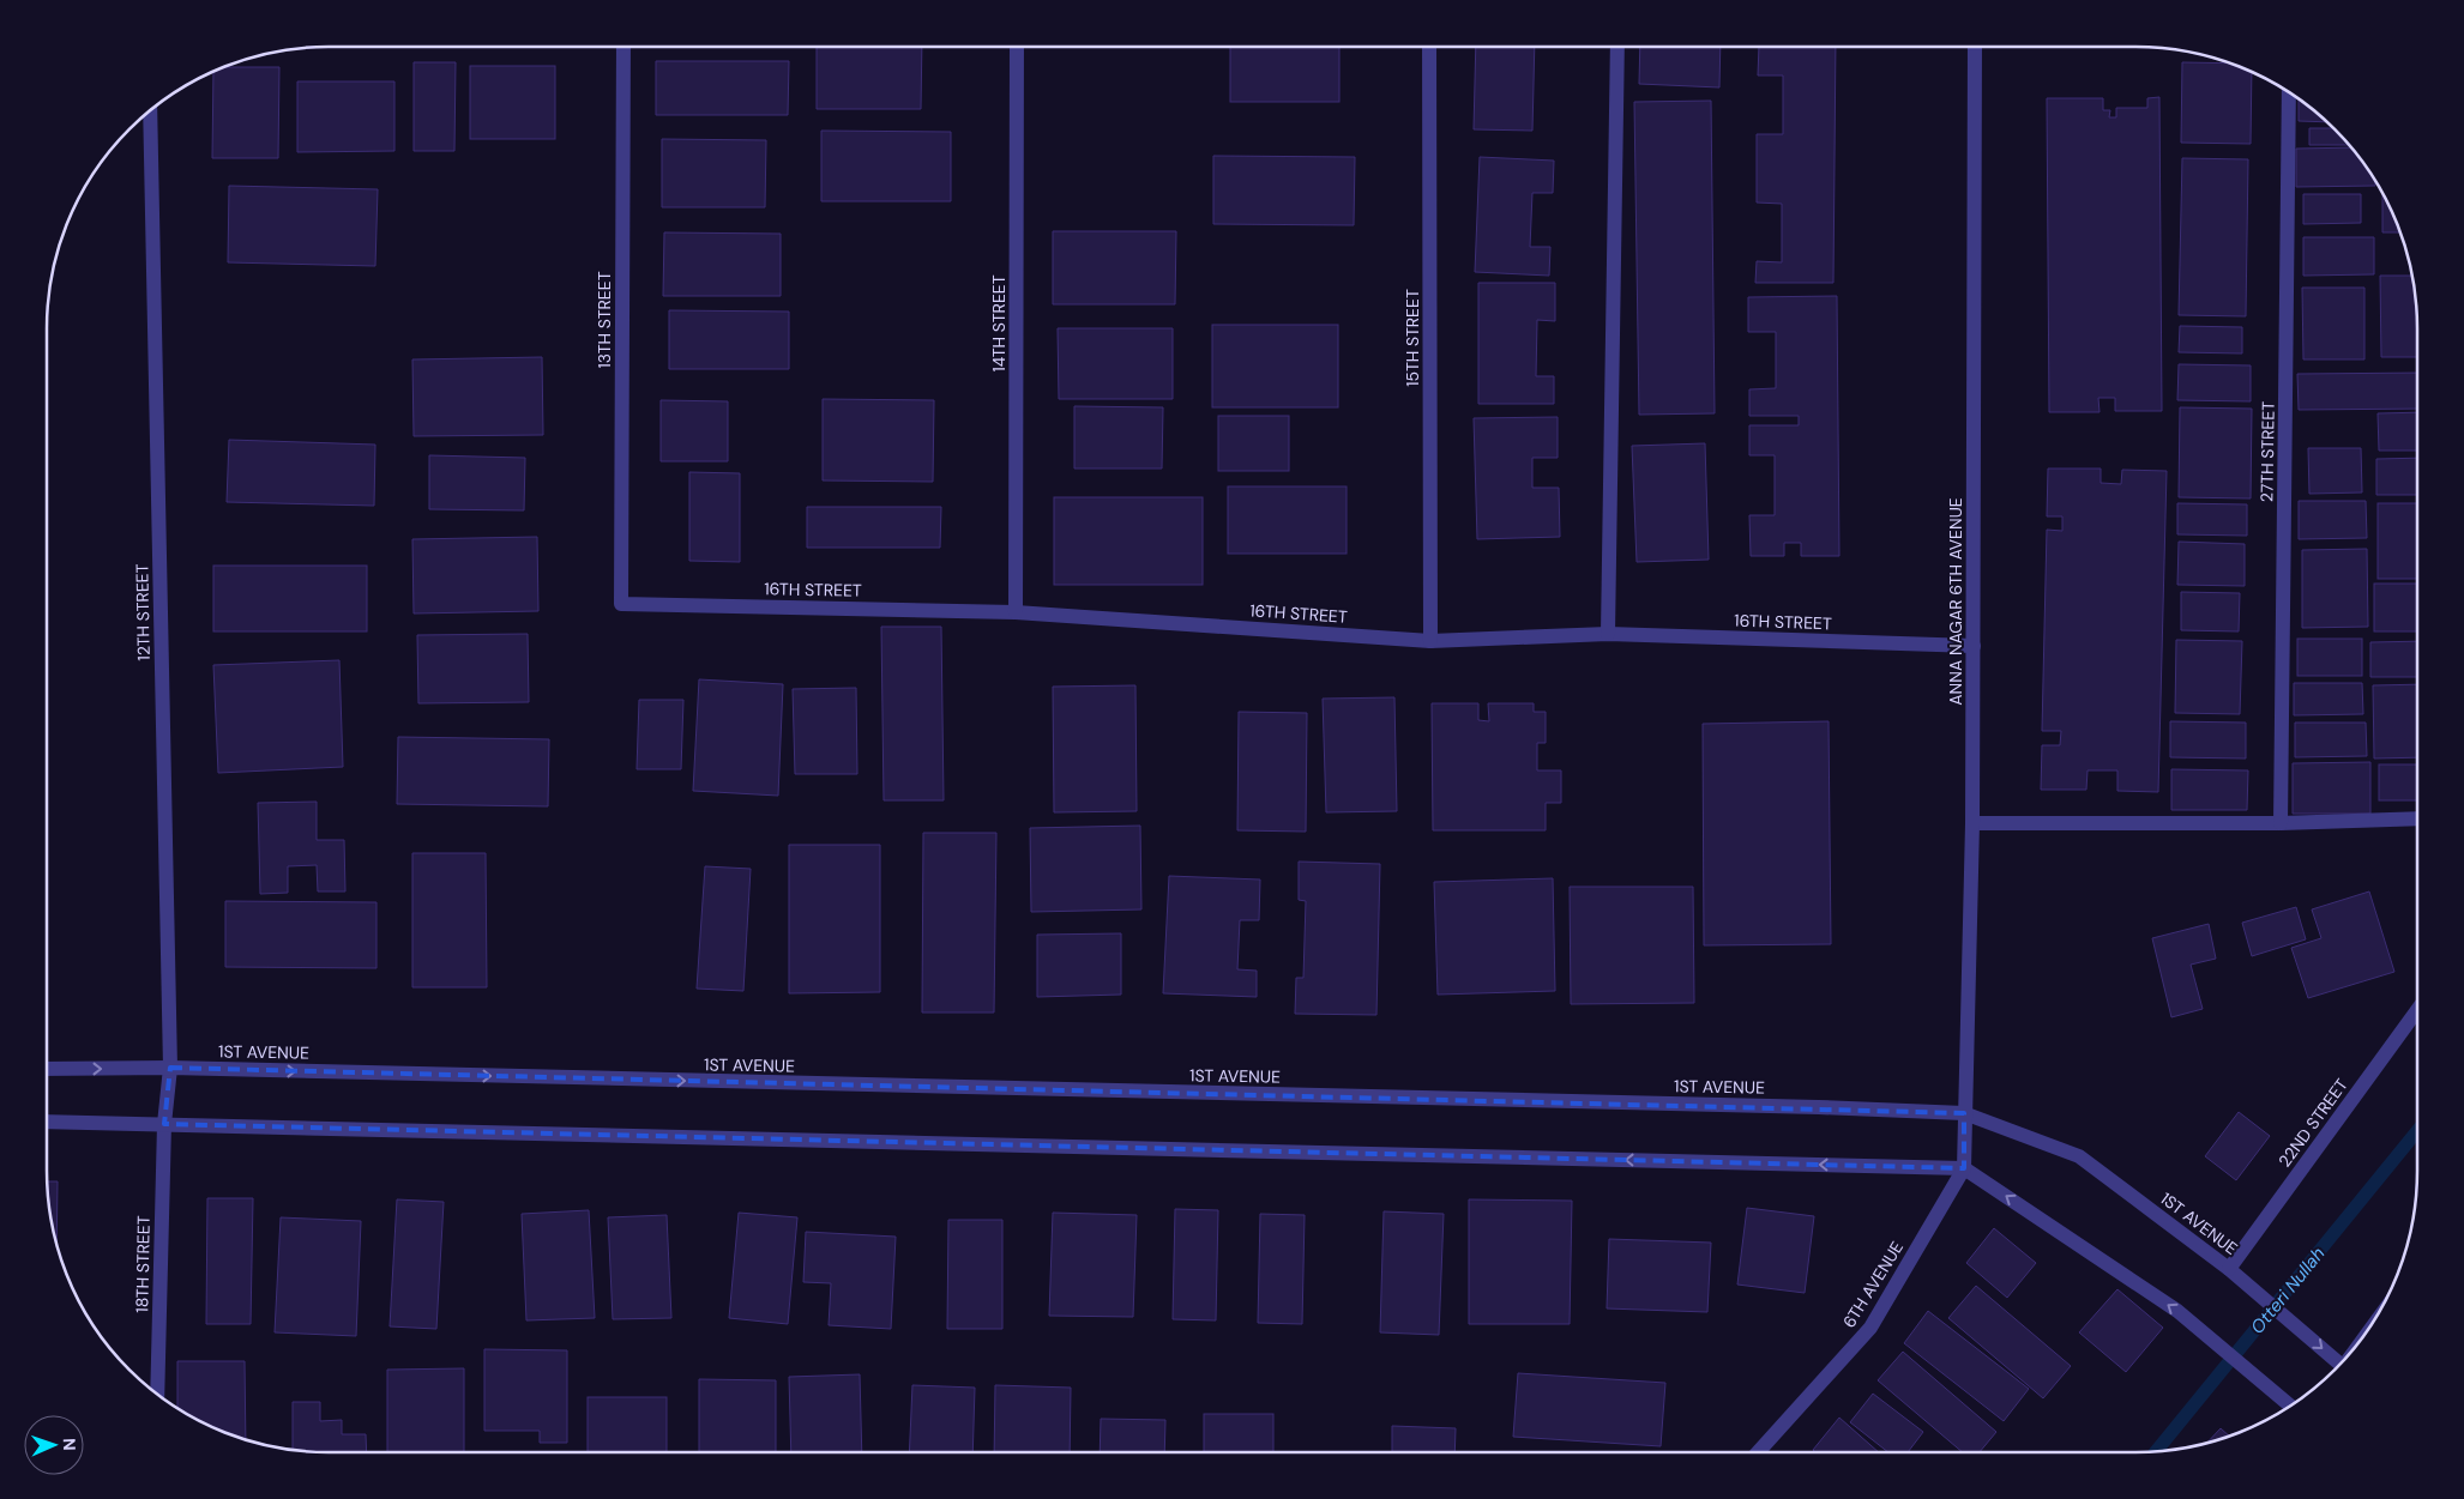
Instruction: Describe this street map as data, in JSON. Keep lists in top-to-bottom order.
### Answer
{
  "streets": {
    "street": [
      "13TH STREET",
      "14TH STREET",
      "15TH STREET",
      "27TH STREET",
      "16TH STREET",
      "ANNA NAGAR 6TH AVENUE",
      "12TH STREET",
      "1ST AVENUE",
      "22ND STREET",
      "18TH STREET",
      "6TH AVENUE"
    ]
  },
  "crossings": [
    ["13TH STREET", "16TH STREET"],
    ["14TH STREET", "16TH STREET"],
    ["15TH STREET", "16TH STREET"],
    ["16TH STREET", "ANNA NAGAR 6TH AVENUE"],
    ["ANNA NAGAR 6TH AVENUE", "1ST AVENUE"],
    ["ANNA NAGAR 6TH AVENUE", "6TH AVENUE"],
    ["12TH STREET", "1ST AVENUE"],
    ["12TH STREET", "18TH STREET"],
    ["1ST AVENUE", "22ND STREET"]
  ],
  "water": ["Otteri Nullah"],
  "north": "right"
}
